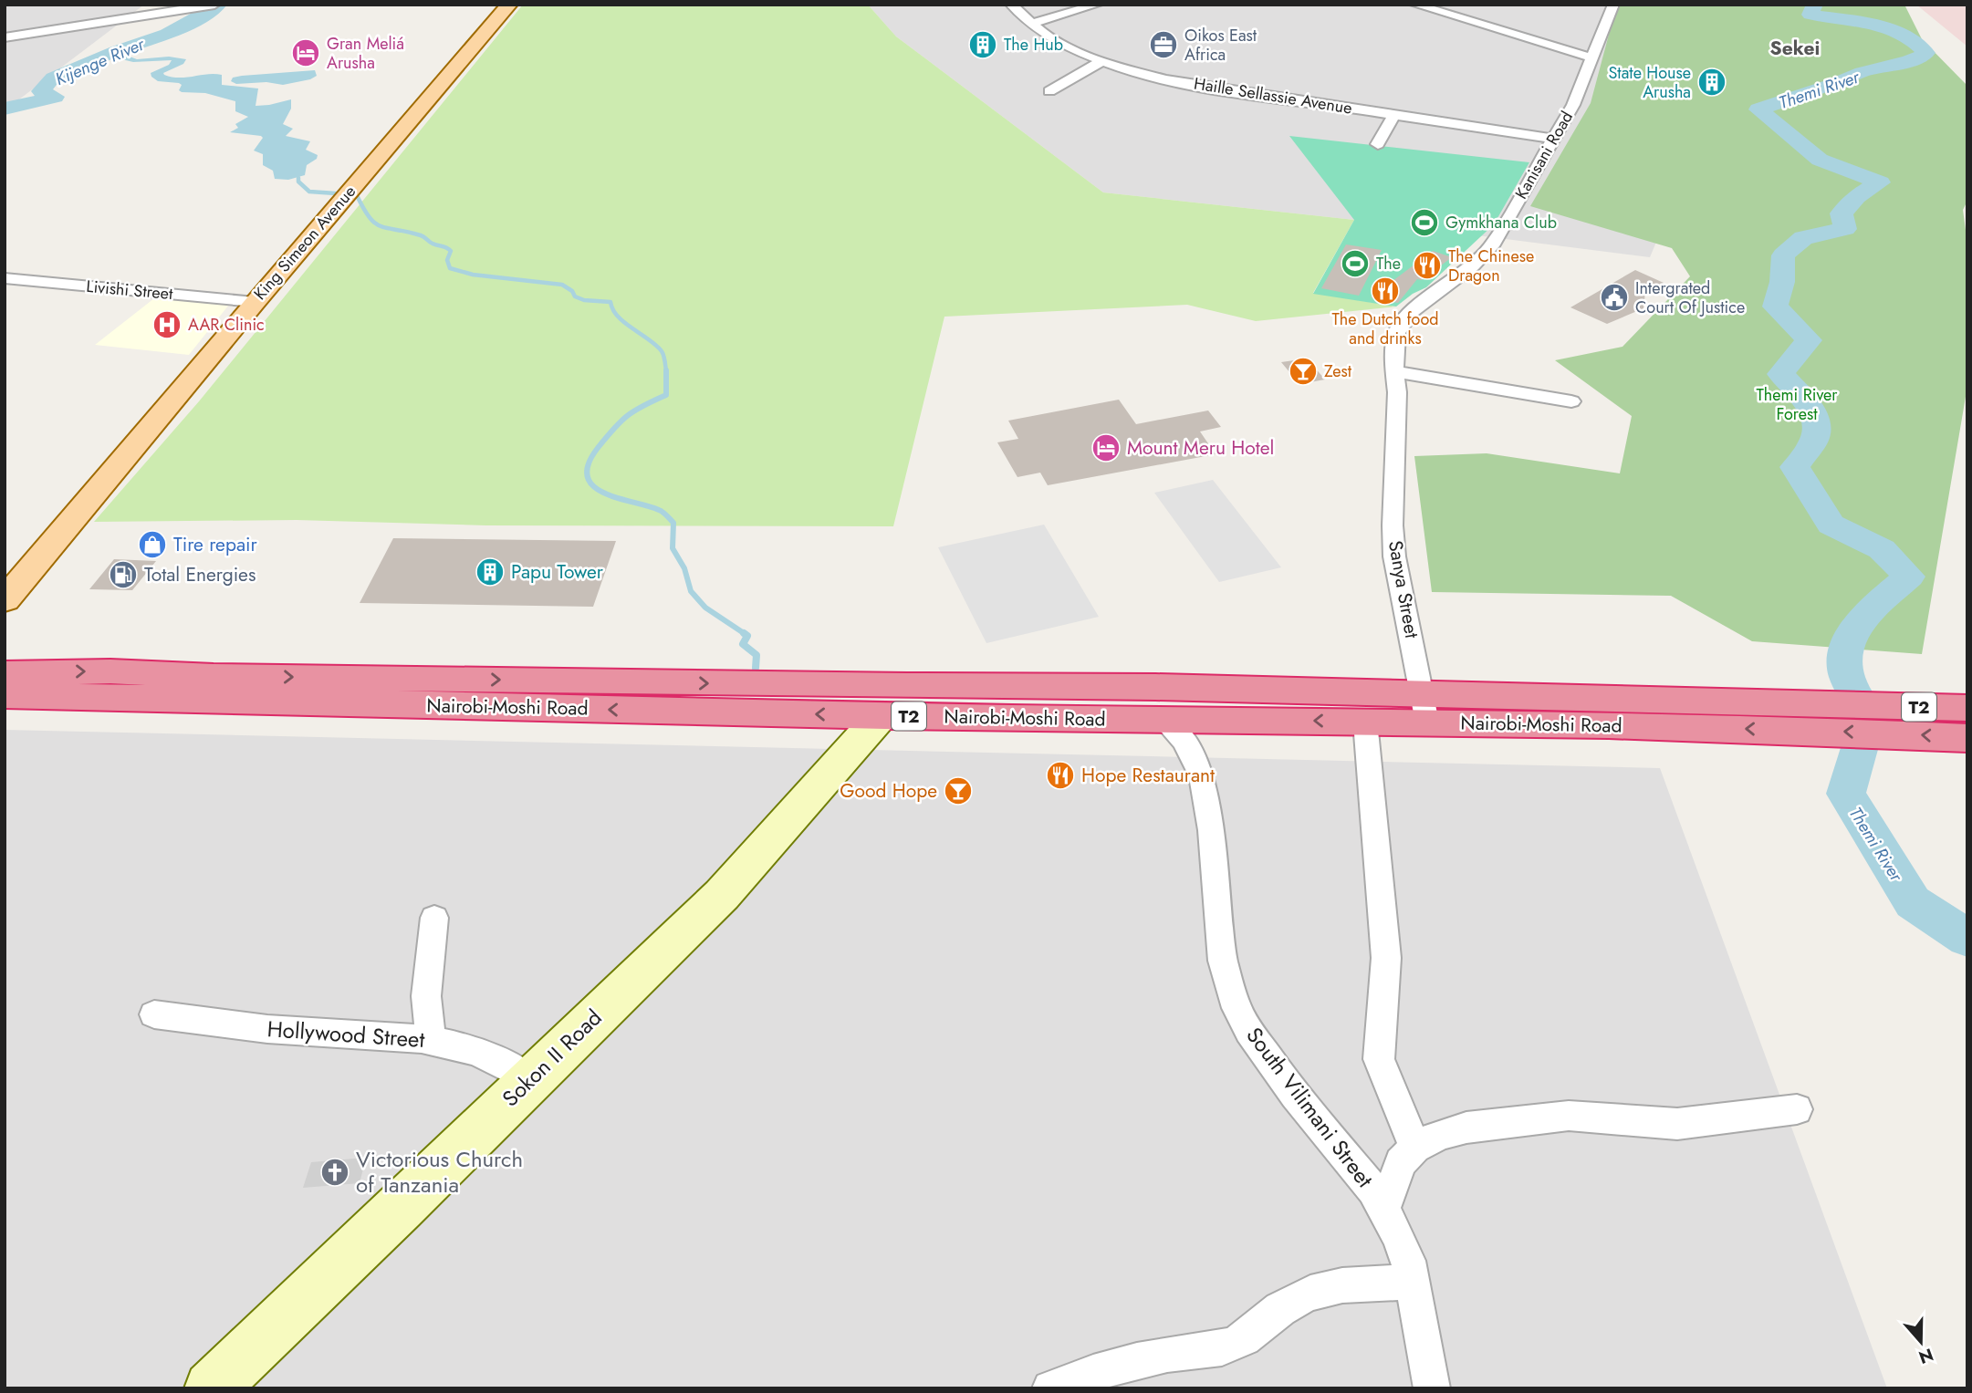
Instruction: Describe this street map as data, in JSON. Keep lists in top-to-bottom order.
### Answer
{
  "streets": {
    "highway": ["Nairobi-Moshi Road", "T2"],
    "main road": ["King Simeon Avenue"],
    "street": [
      "Haille Sellassie Avenue",
      "Kanisani Road",
      "Livishi Street",
      "Sanya Street",
      "Hollywood Street",
      "Sokon II Road",
      "South Vilimani Street"
    ]
  },
  "crossings": [
    ["Haille Sellassie Avenue", "Kanisani Road"],
    ["Kanisani Road", "Sanya Street"],
    ["King Simeon Avenue", "Livishi Street"],
    ["Sanya Street", "Nairobi-Moshi Road"],
    ["Nairobi-Moshi Road", "Sokon II Road"],
    ["Nairobi-Moshi Road", "South Vilimani Street"],
    ["Hollywood Street", "Sokon II Road"]
  ],
  "districts": ["Sekei"],
  "water": ["Kijenge River", "Themi River"],
  "parks": ["Themi River Forest"],
  "places": {
    "building": ["The Hub", "State House Arusha", "Papu Tower"],
    "office": ["Oikos East Africa"],
    "hotel": ["Gran Meliá Arusha", "Mount Meru Hotel"],
    "sports": ["Gymkhana Club", "The"],
    "restaurant": ["The Chinese Dragon", "The Dutch food and drinks", "Hope Restaurant"],
    "public building": ["Intergrated Court Of Justice"],
    "hospital": ["AAR Clinic"],
    "bar": ["Zest", "Good Hope"],
    "shop": ["Tire repair"],
    "fuel station": ["Total Energies"],
    "church": ["Victorious Church of Tanzania"]
  },
  "north": "bottom"
}
